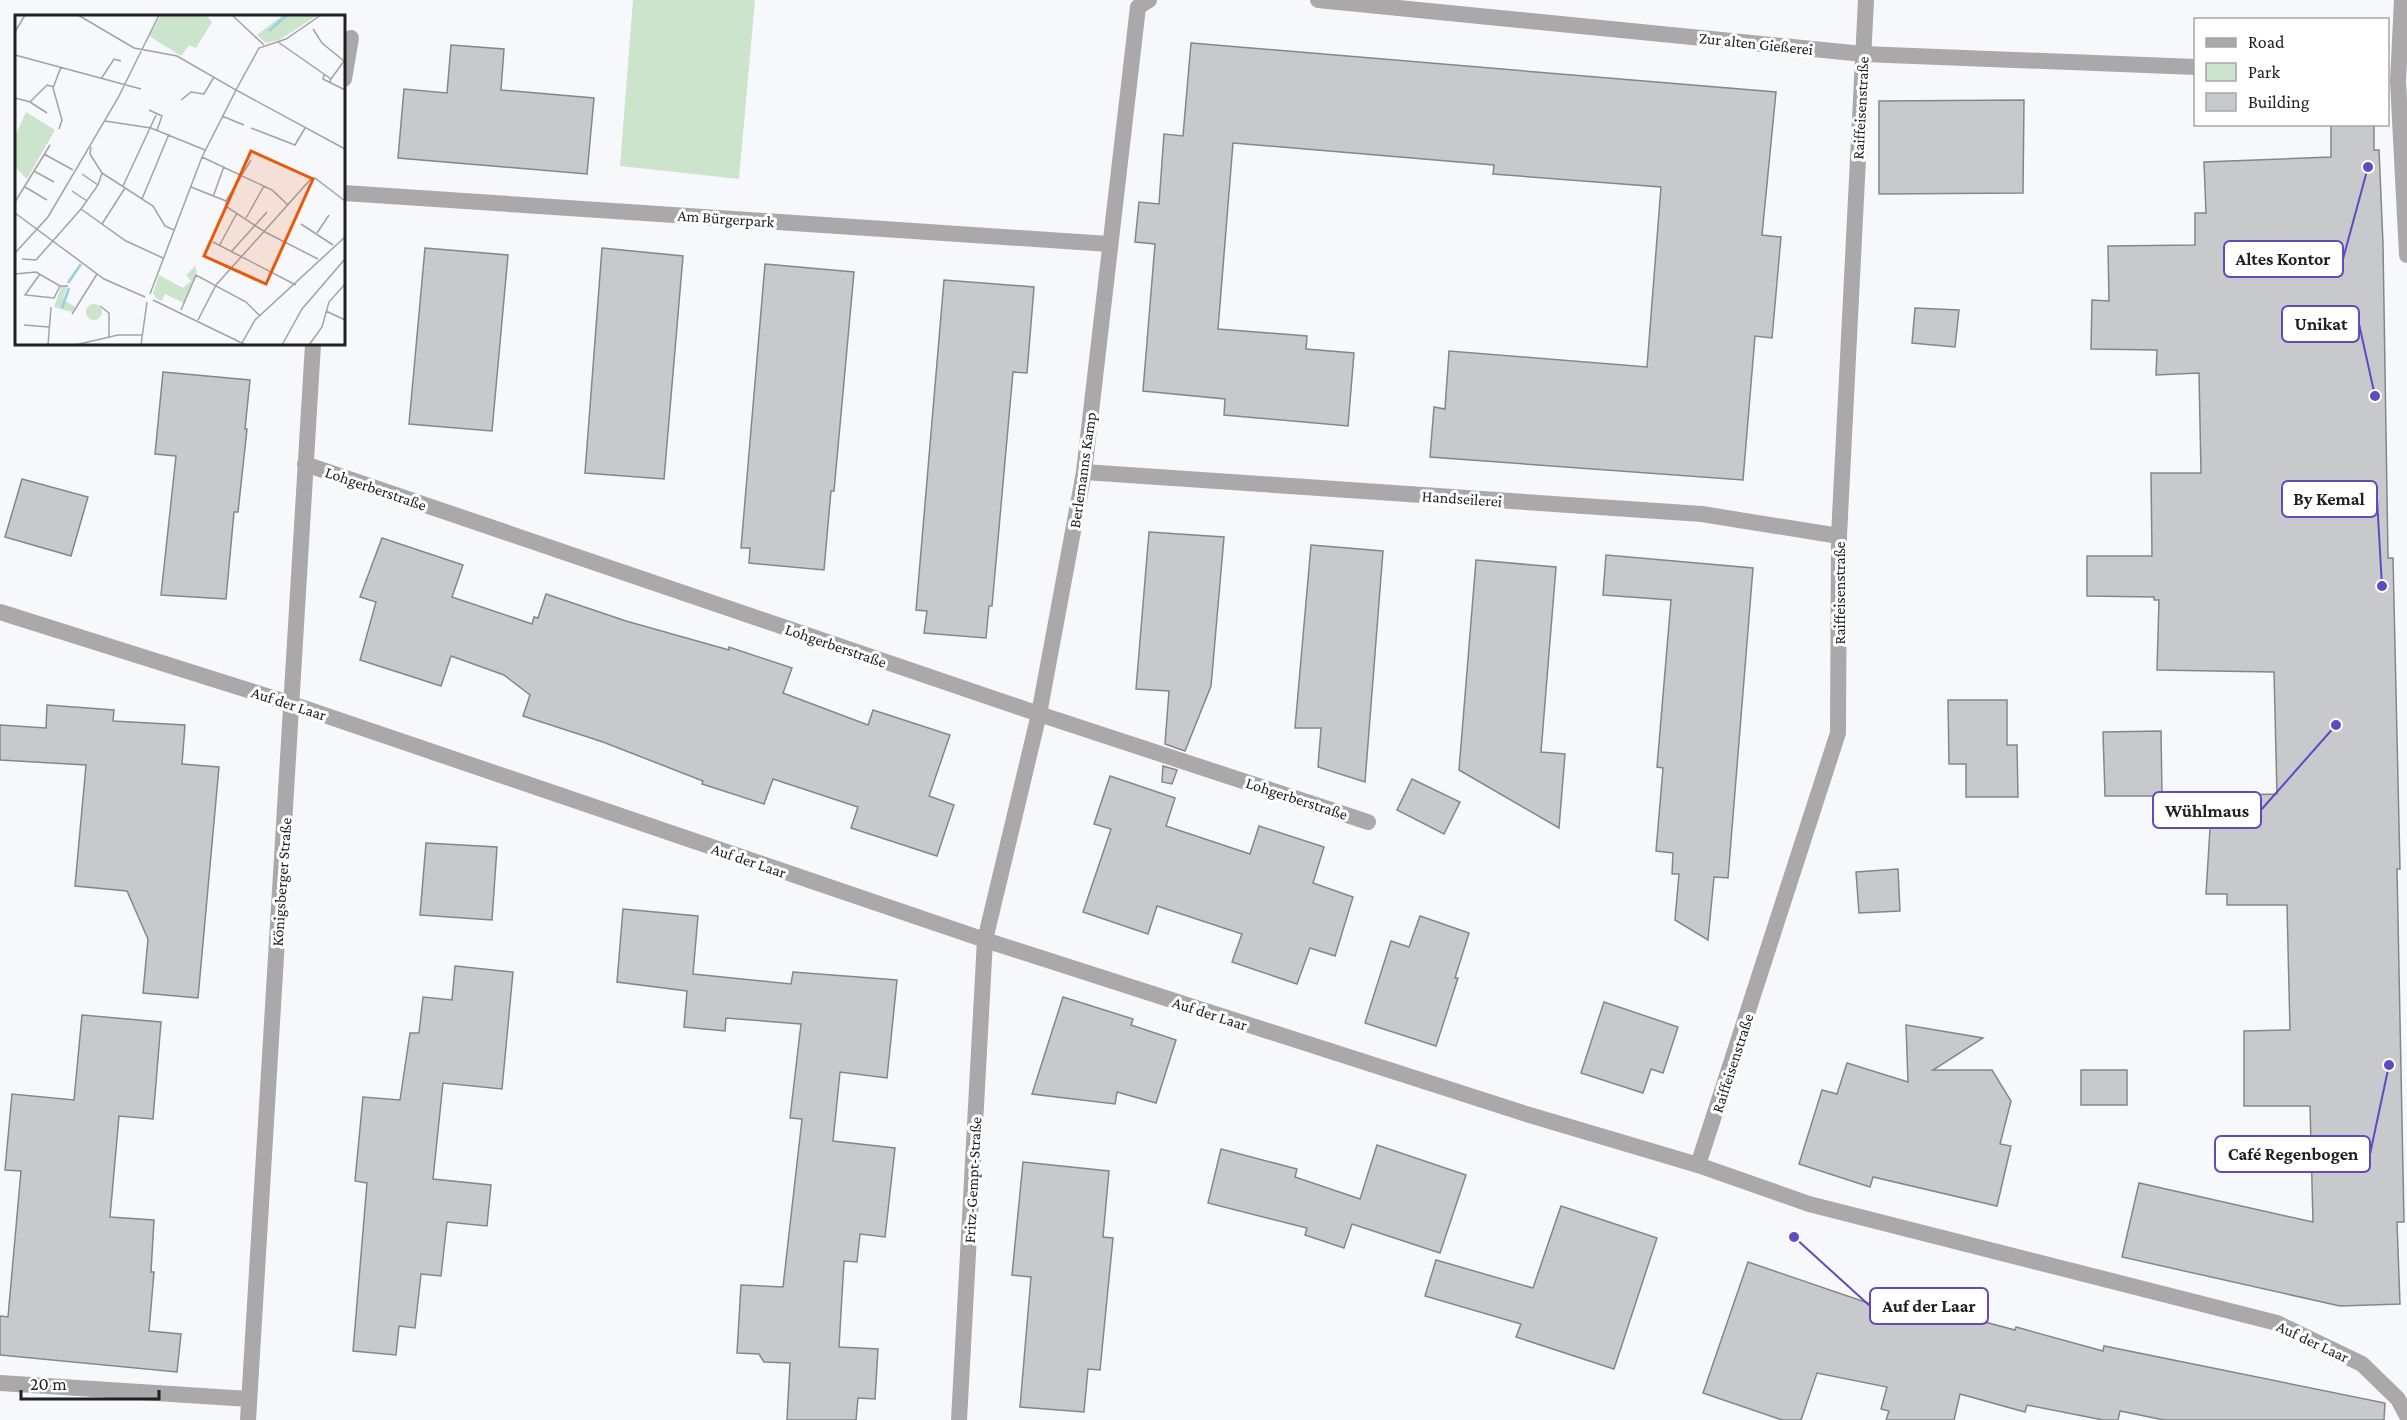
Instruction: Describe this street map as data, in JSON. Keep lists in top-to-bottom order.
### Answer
{
  "streets": {
    "street": [
      "Zur alten Gießerei",
      "Raiffeisenstraße",
      "Am Bürgerpark",
      "Berlemanns Kamp",
      "Lohgerberstraße",
      "Handseilerei",
      "Auf der Laar",
      "Königsberger Straße",
      "Fritz-Gempt-Straße"
    ]
  },
  "crossings": [
    ["Zur alten Gießerei", "Raiffeisenstraße"],
    ["Raiffeisenstraße", "Handseilerei"],
    ["Raiffeisenstraße", "Auf der Laar"],
    ["Am Bürgerpark", "Berlemanns Kamp"],
    ["Berlemanns Kamp", "Lohgerberstraße"],
    ["Berlemanns Kamp", "Handseilerei"],
    ["Berlemanns Kamp", "Auf der Laar"],
    ["Berlemanns Kamp", "Fritz-Gempt-Straße"],
    ["Lohgerberstraße", "Königsberger Straße"],
    ["Auf der Laar", "Königsberger Straße"],
    ["Auf der Laar", "Fritz-Gempt-Straße"]
  ],
  "places": [
    "Altes Kontor",
    "Unikat",
    "By Kemal",
    "Wühlmaus",
    "Café Regenbogen",
    "Auf der Laar"
  ],
  "legend": ["Road", "Park", "Building"],
  "scale_bar": "20 m"
}
